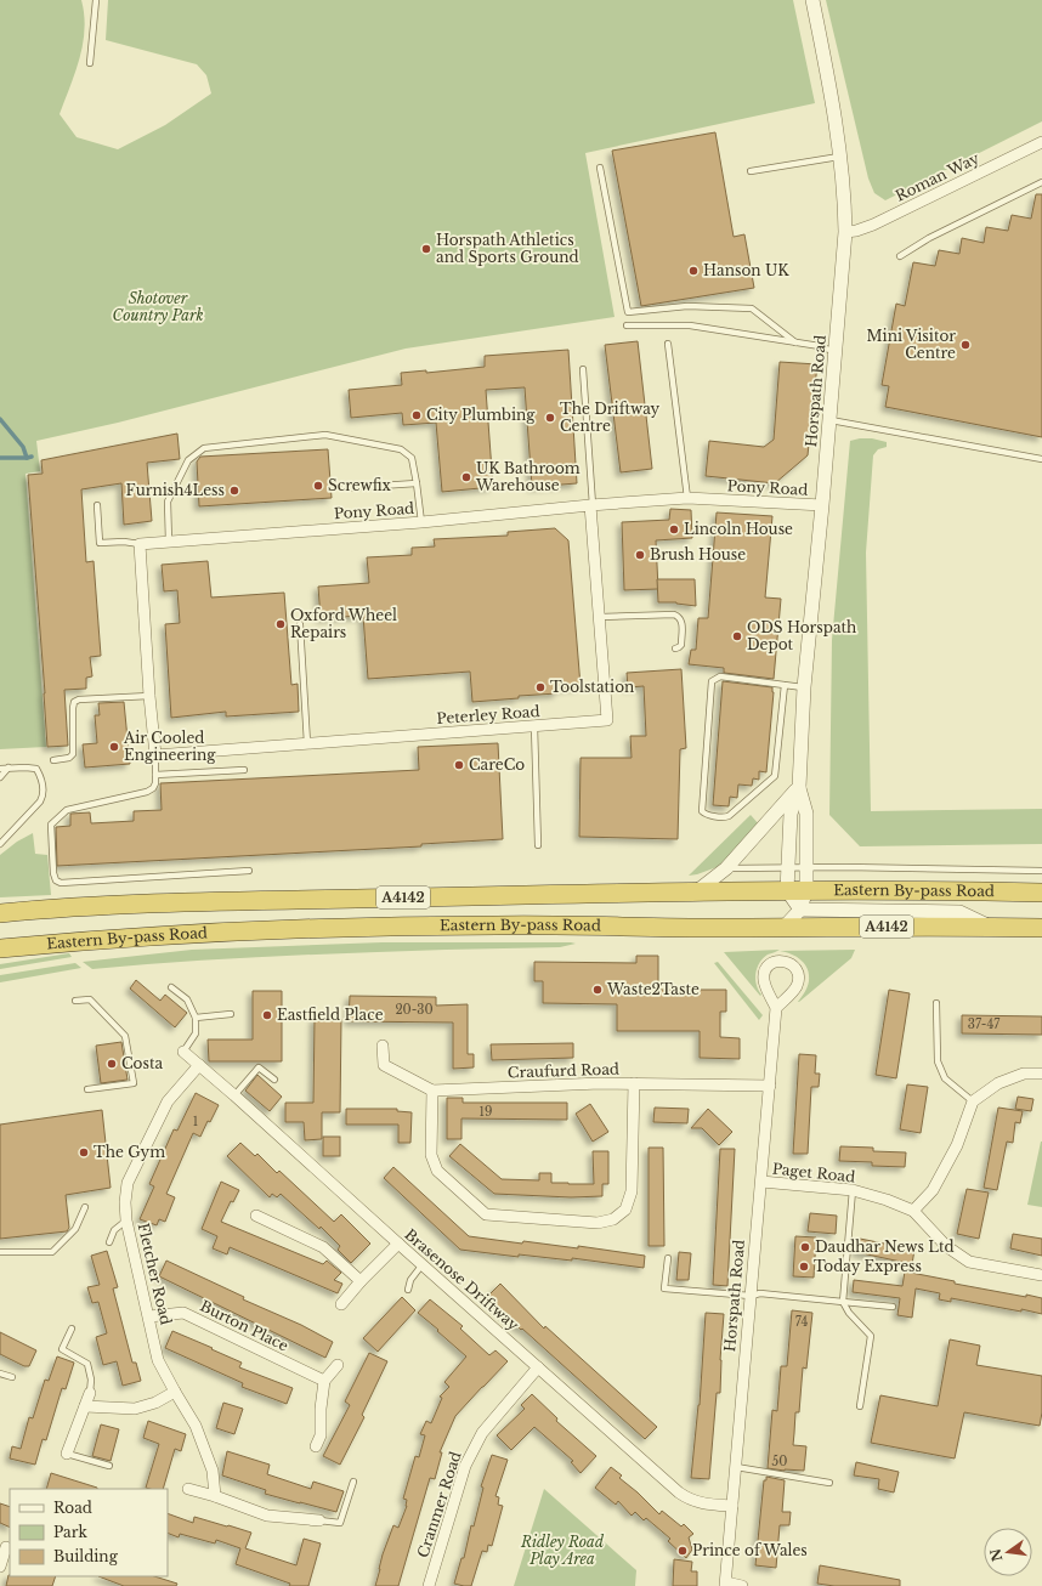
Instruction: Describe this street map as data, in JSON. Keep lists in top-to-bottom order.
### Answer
{
  "streets": {
    "highway": ["Eastern By-pass Road", "A4142"],
    "street": [
      "Roman Way",
      "Horspath Road",
      "Pony Road",
      "Peterley Road",
      "Craufurd Road",
      "Paget Road",
      "Fletcher Road",
      "Brasenose Driftway",
      "Burton Place",
      "Cranmer Road"
    ]
  },
  "crossings": [
    ["Roman Way", "Horspath Road"],
    ["Horspath Road", "Pony Road"],
    ["Horspath Road", "Eastern By-pass Road"],
    ["Horspath Road", "Craufurd Road"],
    ["Horspath Road", "Paget Road"],
    ["Horspath Road", "Brasenose Driftway"],
    ["Pony Road", "Peterley Road"],
    ["Fletcher Road", "Brasenose Driftway"],
    ["Fletcher Road", "Burton Place"],
    ["Brasenose Driftway", "Cranmer Road"]
  ],
  "parks": ["Shotover Country Park", "Ridley Road Play Area"],
  "places": [
    "Horspath Athletics and Sports Ground",
    "Hanson UK",
    "Mini Visitor Centre",
    "City Plumbing",
    "The Driftway Centre",
    "UK Bathroom Warehouse",
    "Screwfix",
    "Furnish4Less",
    "Lincoln House",
    "Brush House",
    "Oxford Wheel Repairs",
    "ODS Horspath Depot",
    "Toolstation",
    "Air Cooled Engineering",
    "CareCo",
    "Waste2Taste",
    "Eastfield Place",
    "Costa",
    "The Gym",
    "Daudhar News Ltd",
    "Today Express",
    "Prince of Wales"
  ],
  "house_numbers": [
    "20-30",
    "37-47",
    "19",
    "1",
    "74",
    "50"
  ],
  "legend": ["Road", "Park", "Building"],
  "north": "left"
}
